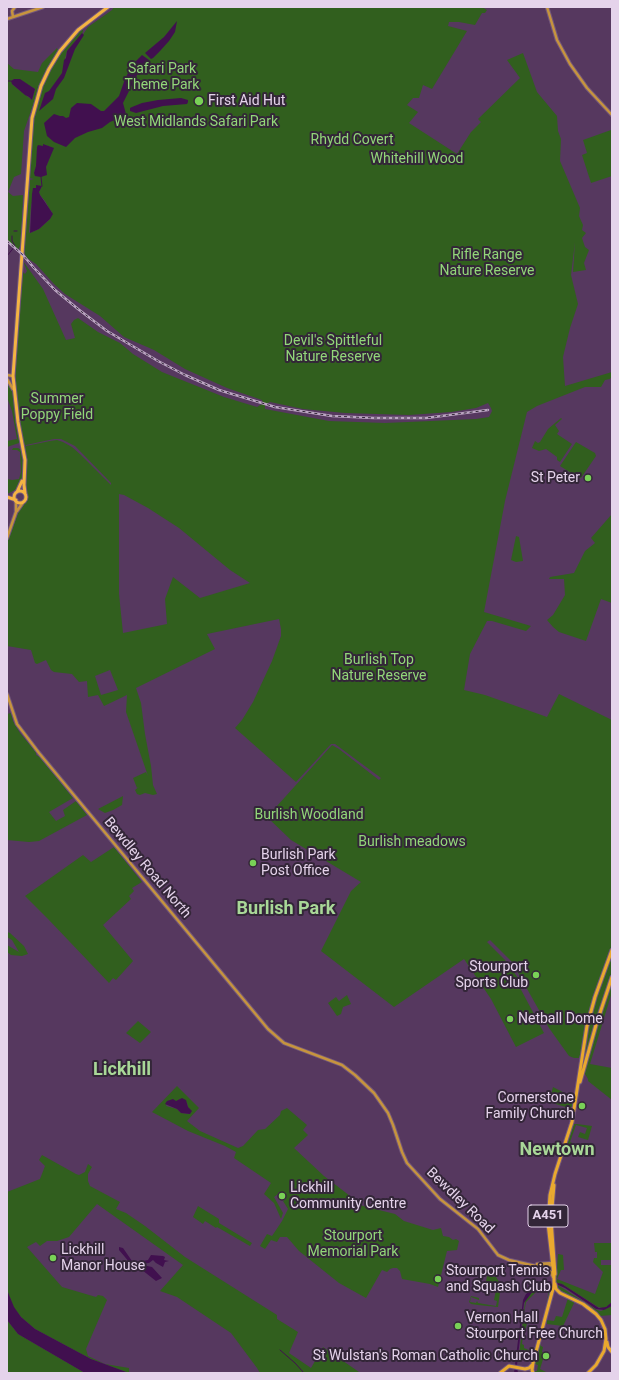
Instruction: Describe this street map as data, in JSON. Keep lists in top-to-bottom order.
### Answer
{
  "streets": {
    "main road": ["Bewdley Road North", "Bewdley Road", "A451"]
  },
  "crossings": [
    ["Bewdley Road North", "Bewdley Road"]
  ],
  "districts": ["Burlish Park", "Lickhill", "Newtown"],
  "parks": [
    "Safari Park Theme Park",
    "West Midlands Safari Park",
    "Rhydd Covert",
    "Whitehill Wood",
    "Rifle Range Nature Reserve",
    "Devil's Spittleful Nature Reserve",
    "Summer Poppy Field",
    "Burlish Top Nature Reserve",
    "Burlish Woodland",
    "Burlish meadows",
    "Stourport Memorial Park"
  ],
  "places": [
    "First Aid Hut",
    "St Peter",
    "Burlish Park Post Office",
    "Stourport Sports Club",
    "Netball Dome",
    "Cornerstone Family Church",
    "Lickhill Community Centre",
    "Lickhill Manor House",
    "Stourport Tennis and Squash Club",
    "Vernon Hall Stourport Free Church",
    "St Wulstan's Roman Catholic Church"
  ]
}
